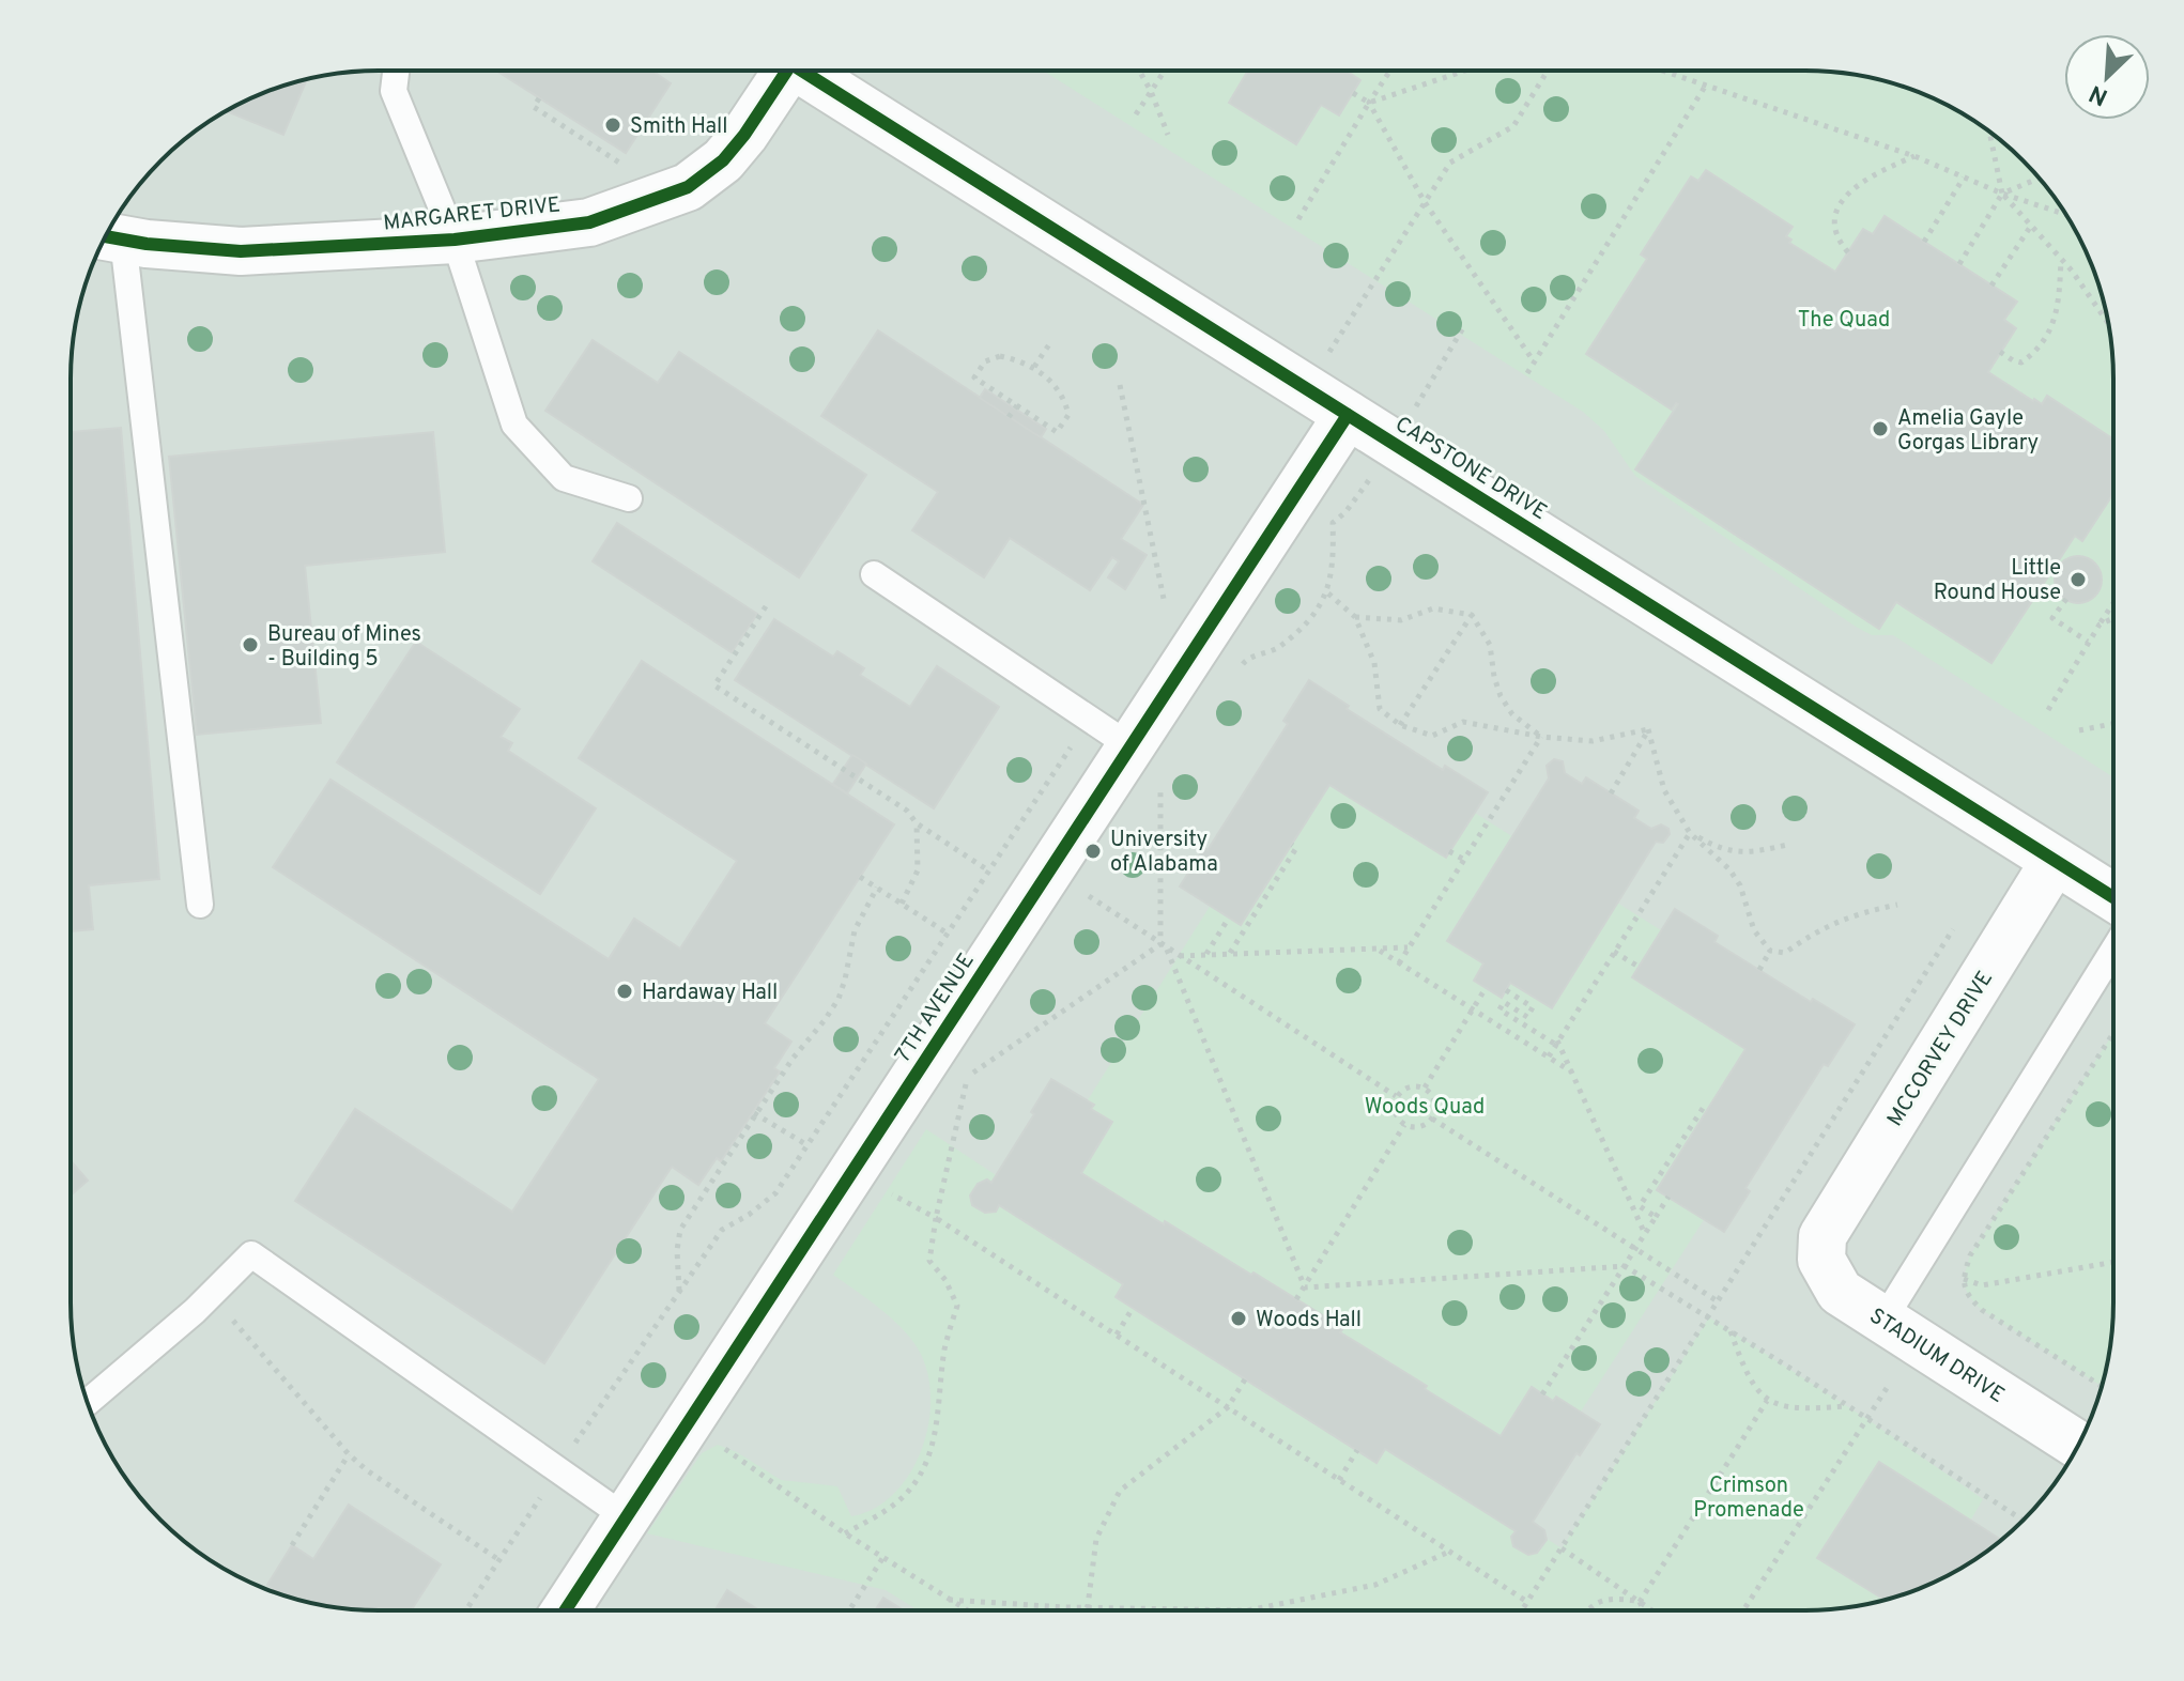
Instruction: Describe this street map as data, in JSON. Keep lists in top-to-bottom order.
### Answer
{
  "streets": {
    "street": [
      "MARGARET DRIVE",
      "CAPSTONE DRIVE",
      "7TH AVENUE",
      "MCCORVEY DRIVE",
      "STADIUM DRIVE"
    ]
  },
  "crossings": [
    ["CAPSTONE DRIVE", "7TH AVENUE"],
    ["CAPSTONE DRIVE", "MCCORVEY DRIVE"],
    ["MCCORVEY DRIVE", "STADIUM DRIVE"]
  ],
  "parks": ["The Quad", "Woods Quad", "Crimson Promenade"],
  "places": [
    "Smith Hall",
    "Amelia Gayle Gorgas Library",
    "Little Round House",
    "Bureau of Mines - Building 5",
    "University of Alabama",
    "Hardaway Hall",
    "Woods Hall"
  ],
  "north": "bottom left"
}
